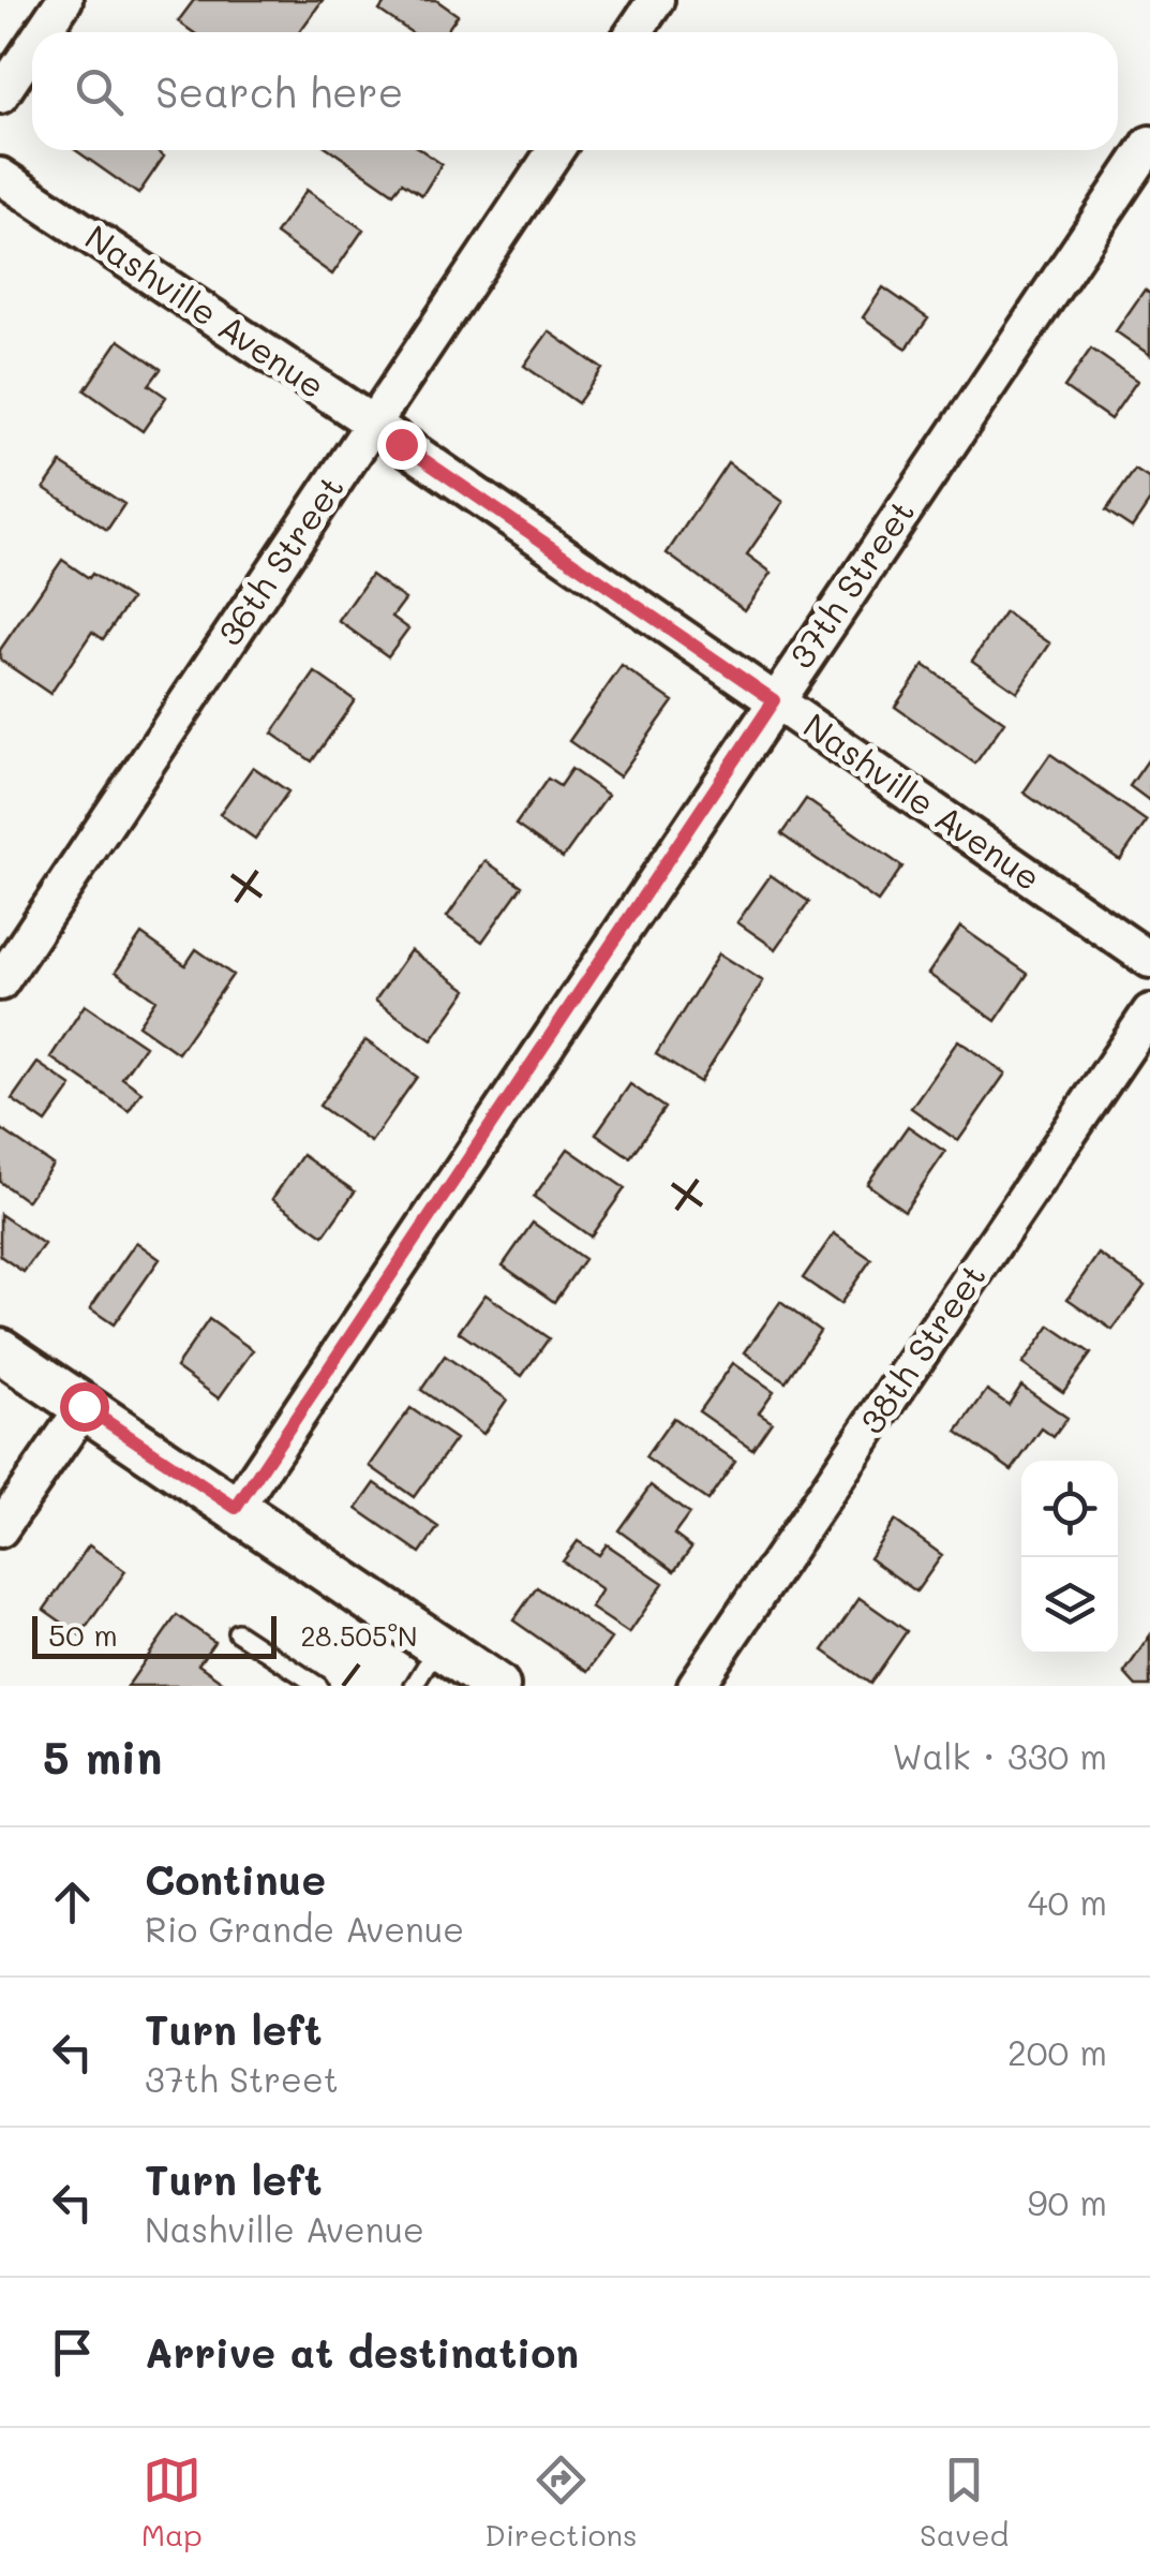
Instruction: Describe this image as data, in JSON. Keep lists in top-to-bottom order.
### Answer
{
  "streets": {
    "street": [
      "Nashville Avenue",
      "36th Street",
      "37th Street",
      "38th Street"
    ]
  },
  "crossings": [
    ["Nashville Avenue", "36th Street"],
    ["Nashville Avenue", "37th Street"]
  ],
  "scale_bar": "50 m",
  "page": {
    "search": "Search here",
    "scale": "50 m",
    "heading": ["5 min", "Walk · 330 m"],
    "list": [
      ["Continue", "Rio Grande Avenue", "40 m"],
      ["Turn left", "37th Street", "200 m"],
      ["Turn left", "Nashville Avenue", "90 m"],
      "Arrive at destination"
    ],
    "nav": ["Map", "Directions", "Saved"]
  },
  "coordinates": ["28.505°N"]
}
